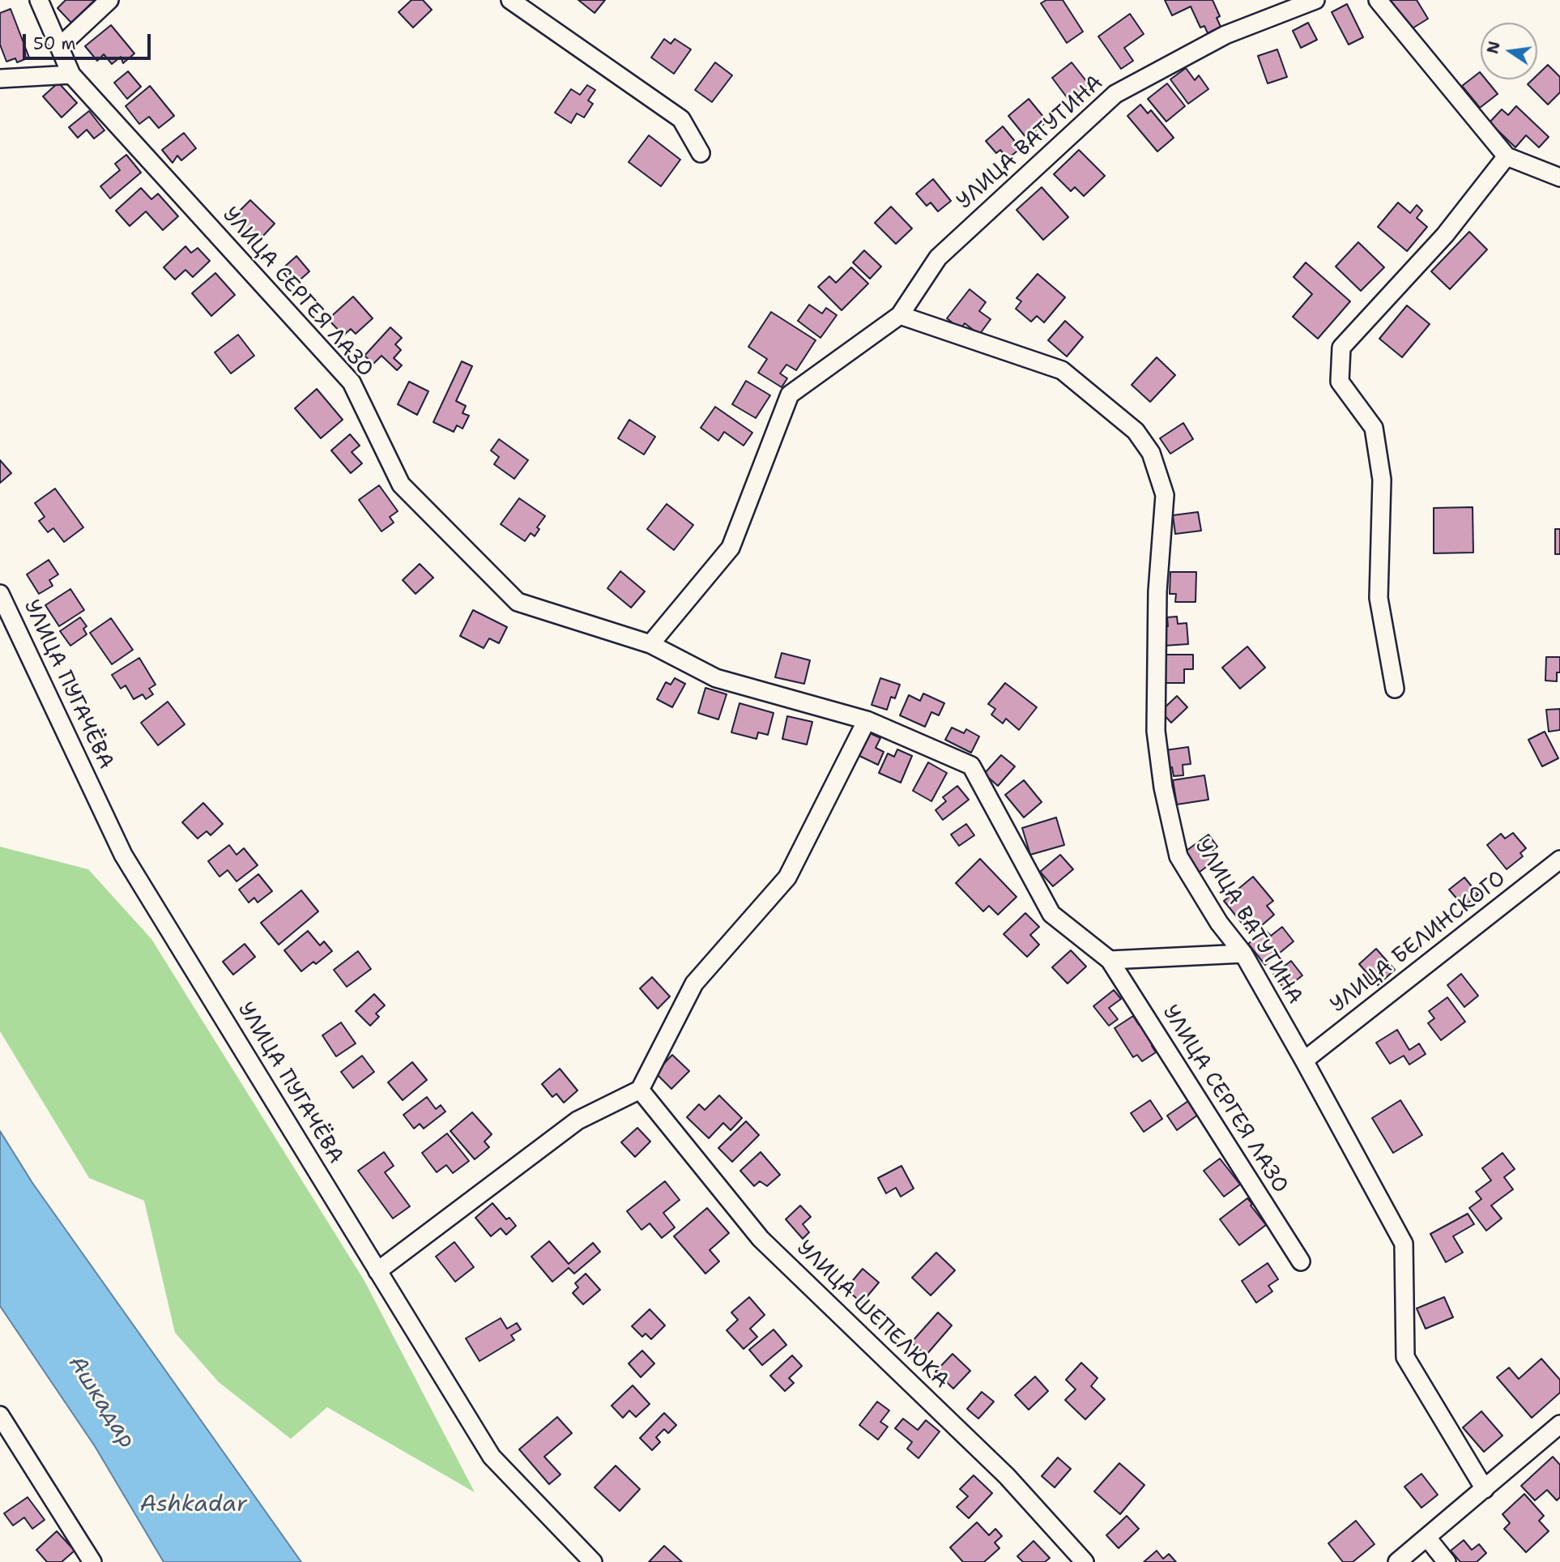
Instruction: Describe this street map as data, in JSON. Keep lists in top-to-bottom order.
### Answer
{
  "streets": {
    "street": [
      "УЛИЦА ВАТУТИНА",
      "УЛИЦА СЕРГЕЯ ЛАЗО",
      "УЛИЦА ПУГАЧЁВА",
      "УЛИЦА БЕЛИНСКОГО",
      "УЛИЦА ШЕПЕЛЮКА"
    ]
  },
  "crossings": [
    ["УЛИЦА ВАТУТИНА", "УЛИЦА СЕРГЕЯ ЛАЗО"],
    ["УЛИЦА ВАТУТИНА", "УЛИЦА БЕЛИНСКОГО"]
  ],
  "water": ["Ашкадар", "Ashkadar"],
  "scale_bar": "50 m",
  "north": "left"
}
